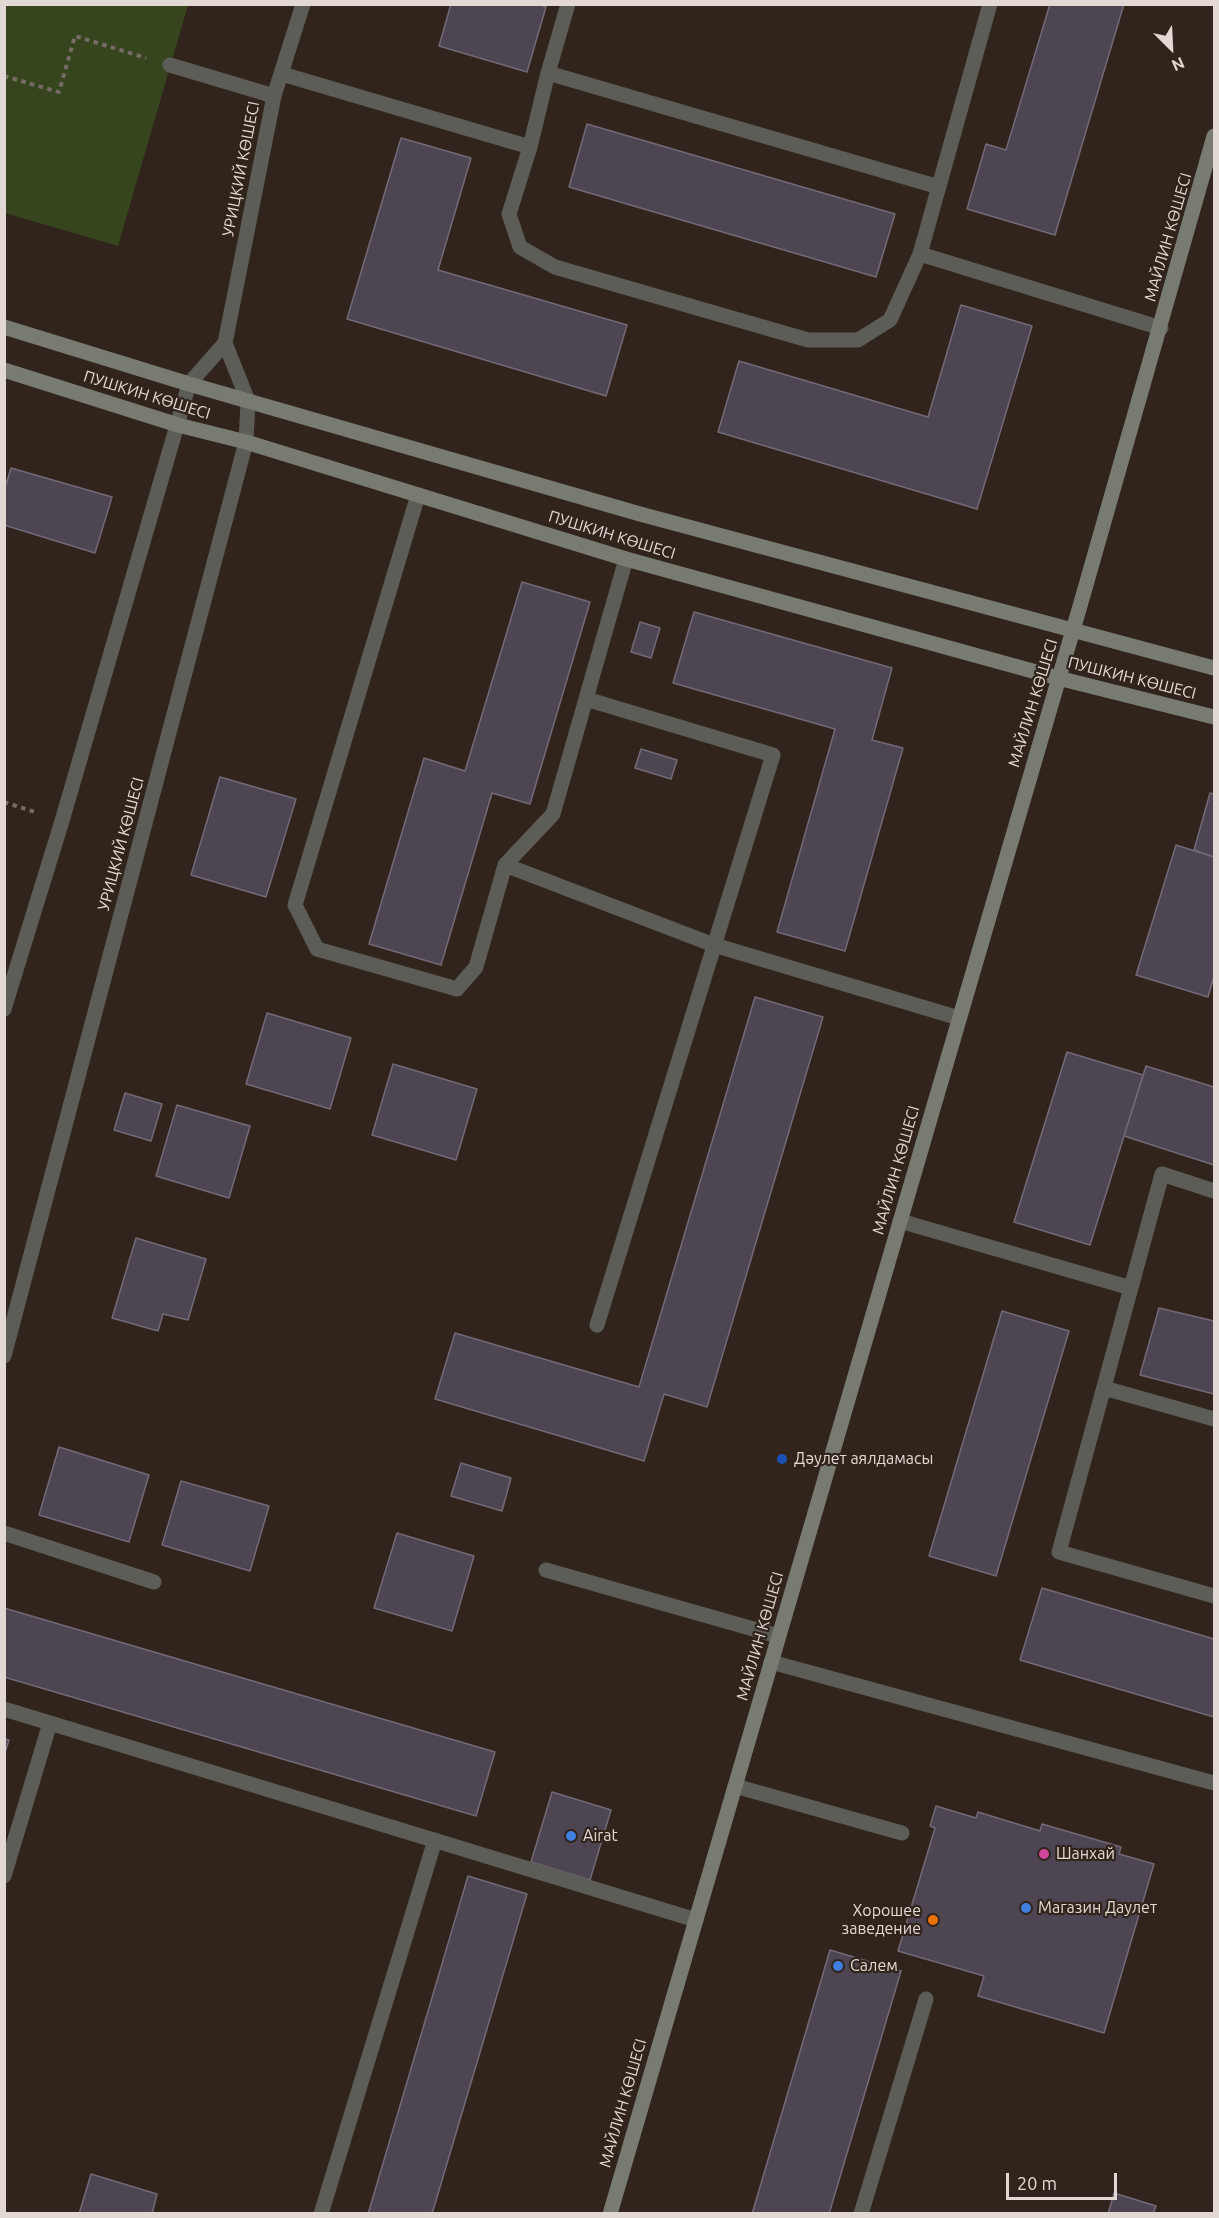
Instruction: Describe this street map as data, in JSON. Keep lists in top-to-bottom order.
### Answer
{
  "streets": {
    "street": ["УРИЦКИЙ КӨШЕСІ", "МАЙЛИН КӨШЕСІ", "ПУШКИН КӨШЕСІ"]
  },
  "crossings": [
    ["УРИЦКИЙ КӨШЕСІ", "ПУШКИН КӨШЕСІ"],
    ["МАЙЛИН КӨШЕСІ", "ПУШКИН КӨШЕСІ"]
  ],
  "places": [
    "Дәулет аялдамасы",
    "Airat",
    "Шанхай",
    "Магазин Даулет",
    "Хорошее заведение",
    "Салем"
  ],
  "scale_bar": "20 m",
  "north": "bottom right"
}
